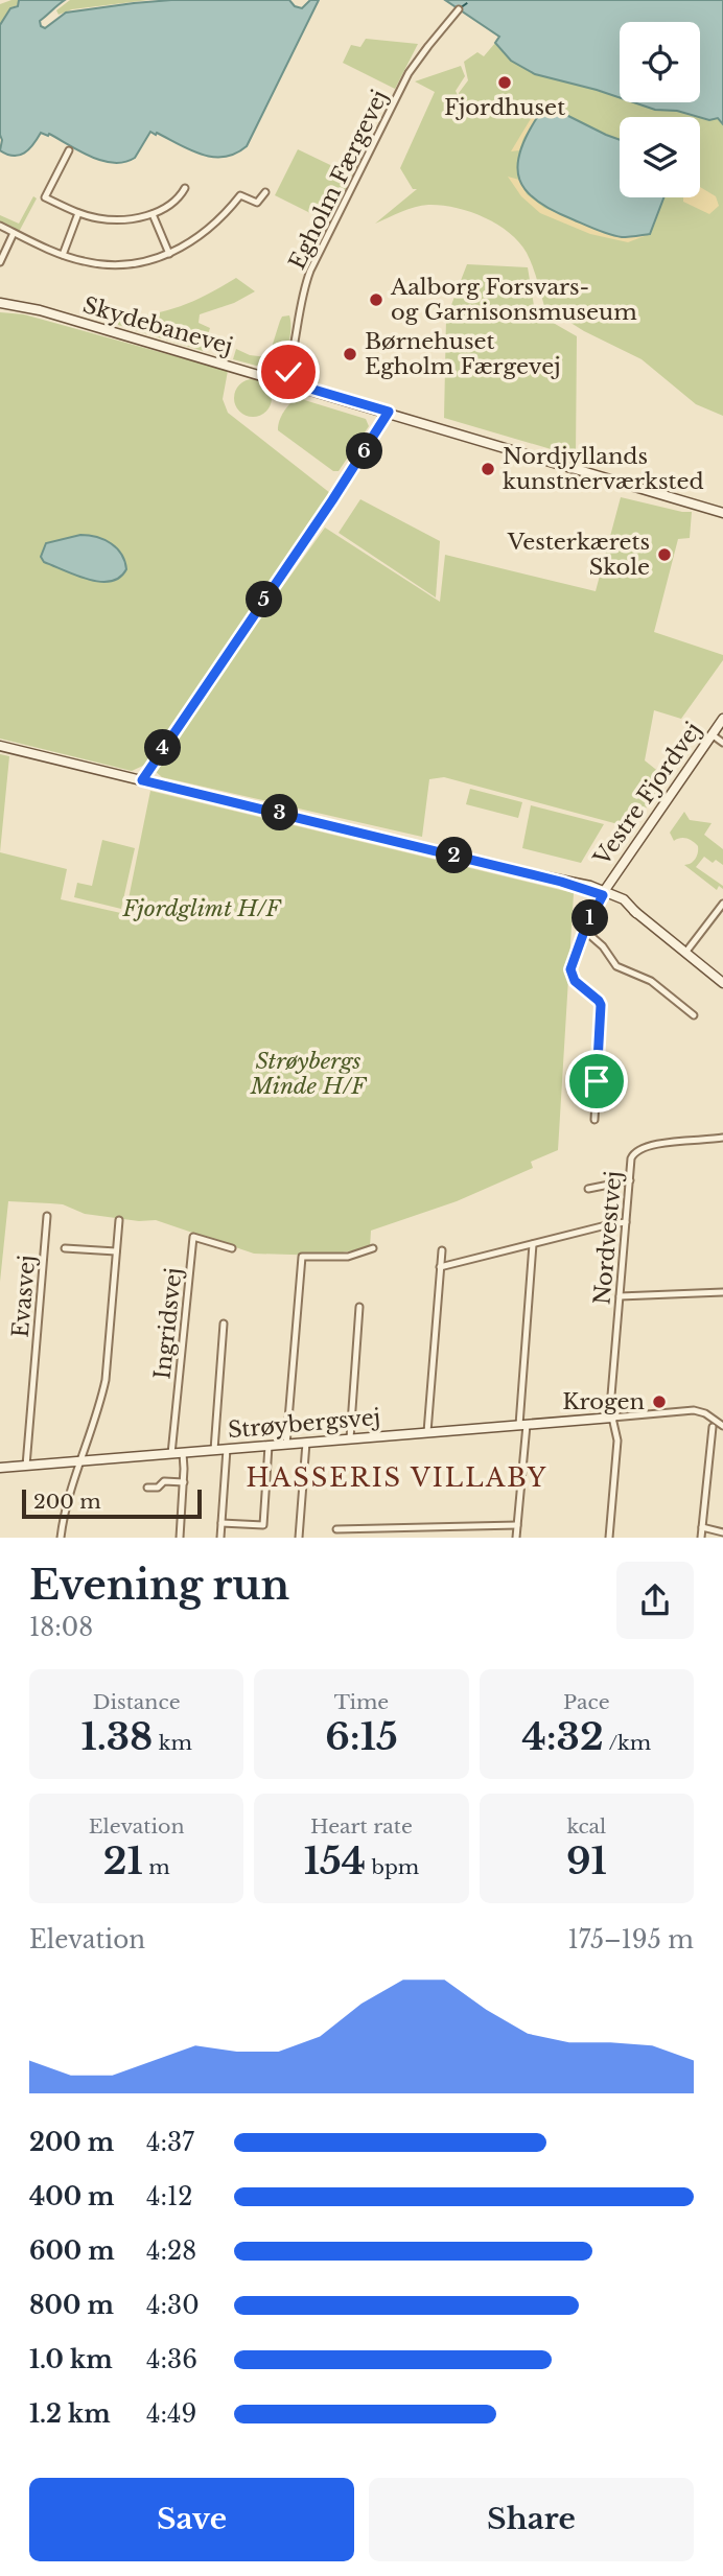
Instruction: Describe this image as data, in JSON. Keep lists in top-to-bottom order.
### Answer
{
  "streets": {
    "street": [
      "Egholm Færgevej",
      "Skydebanevej",
      "Vestre Fjordvej",
      "Nordvestvej",
      "Evasvej",
      "Ingridsvej",
      "Strøybergsvej"
    ]
  },
  "crossings": [
    ["Egholm Færgevej", "Skydebanevej"],
    ["Nordvestvej", "Strøybergsvej"],
    ["Evasvej", "Strøybergsvej"],
    ["Ingridsvej", "Strøybergsvej"]
  ],
  "districts": ["HASSERIS VILLABY"],
  "parks": ["Fjordglimt H/F", "Strøybergs Minde H/F"],
  "places": [
    "Fjordhuset",
    "Aalborg Forsvars- og Garnisonsmuseum",
    "Børnehuset Egholm Færgevej",
    "Nordjyllands kunstnerværksted",
    "Vesterkærets Skole",
    "Krogen"
  ],
  "scale_bar": "200 m",
  "page": {
    "pins": [
      "6",
      "5",
      "4",
      "3",
      "2",
      "1"
    ],
    "scale": "200 m",
    "heading": ["Evening run", "18:08"],
    "stats": [
      ["Distance", "1.38 km"],
      ["Time", "6:15"],
      ["Pace", "4:32 /km"],
      ["Elevation", "21 m"],
      ["Heart rate", "154 bpm"],
      ["kcal", "91"]
    ],
    "chart": ["Elevation", "175–195 m"],
    "list": [
      {
        "name": "200 m",
        "note": "4:37"
      },
      {
        "name": "400 m",
        "note": "4:12"
      },
      {
        "name": "600 m",
        "note": "4:28"
      },
      {
        "name": "800 m",
        "note": "4:30"
      },
      {
        "name": "1.0 km",
        "note": "4:36"
      },
      {
        "name": "1.2 km",
        "note": "4:49"
      }
    ],
    "buttons": ["Save", "Share"]
  }
}
